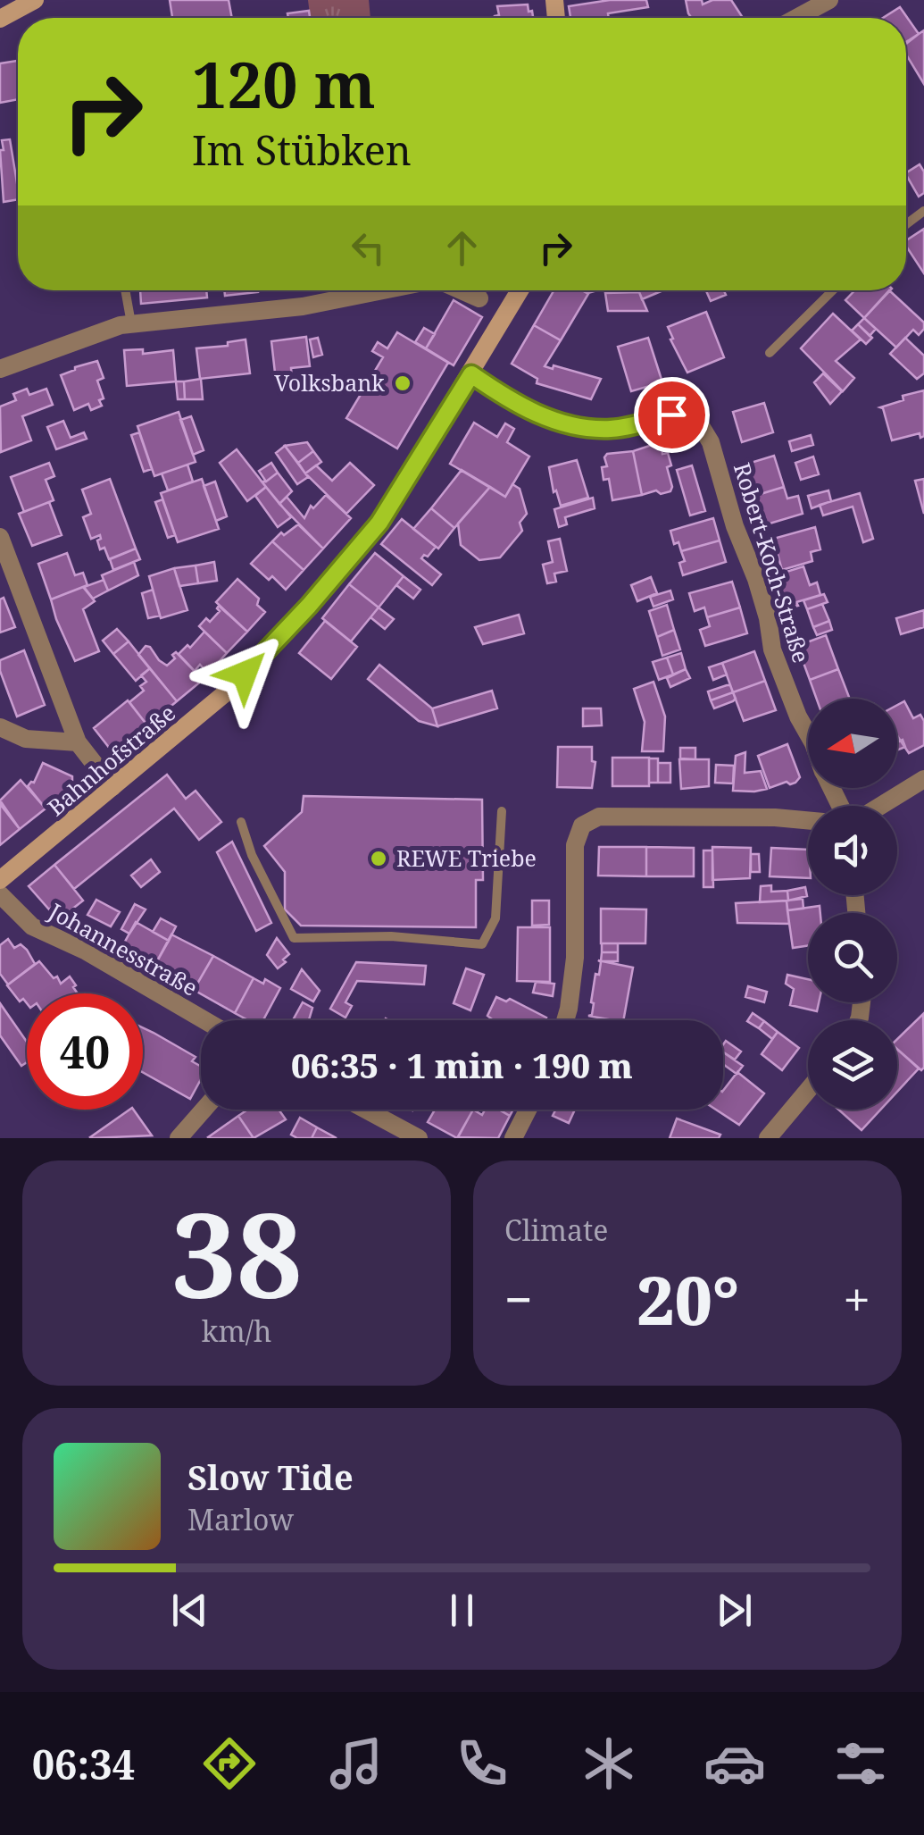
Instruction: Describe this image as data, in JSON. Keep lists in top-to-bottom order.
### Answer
{
  "streets": {
    "street": ["Robert-Koch-Straße", "Bahnhofstraße", "Johannesstraße"]
  },
  "crossings": [
    ["Robert-Koch-Straße", "Bahnhofstraße"]
  ],
  "places": ["Volksbank", "REWE Triebe"],
  "north": "left",
  "page": {
    "turn": ["120 m", "Im Stübken"],
    "limit": "40",
    "trip": "06:35 · 1 min · 190 m",
    "tile": [
      ["38", "km/h"],
      "Climate"
    ],
    "heat": ["−", "20°", "+"],
    "song": ["Slow Tide", "Marlow"],
    "tabs": "06:34"
  }
}
